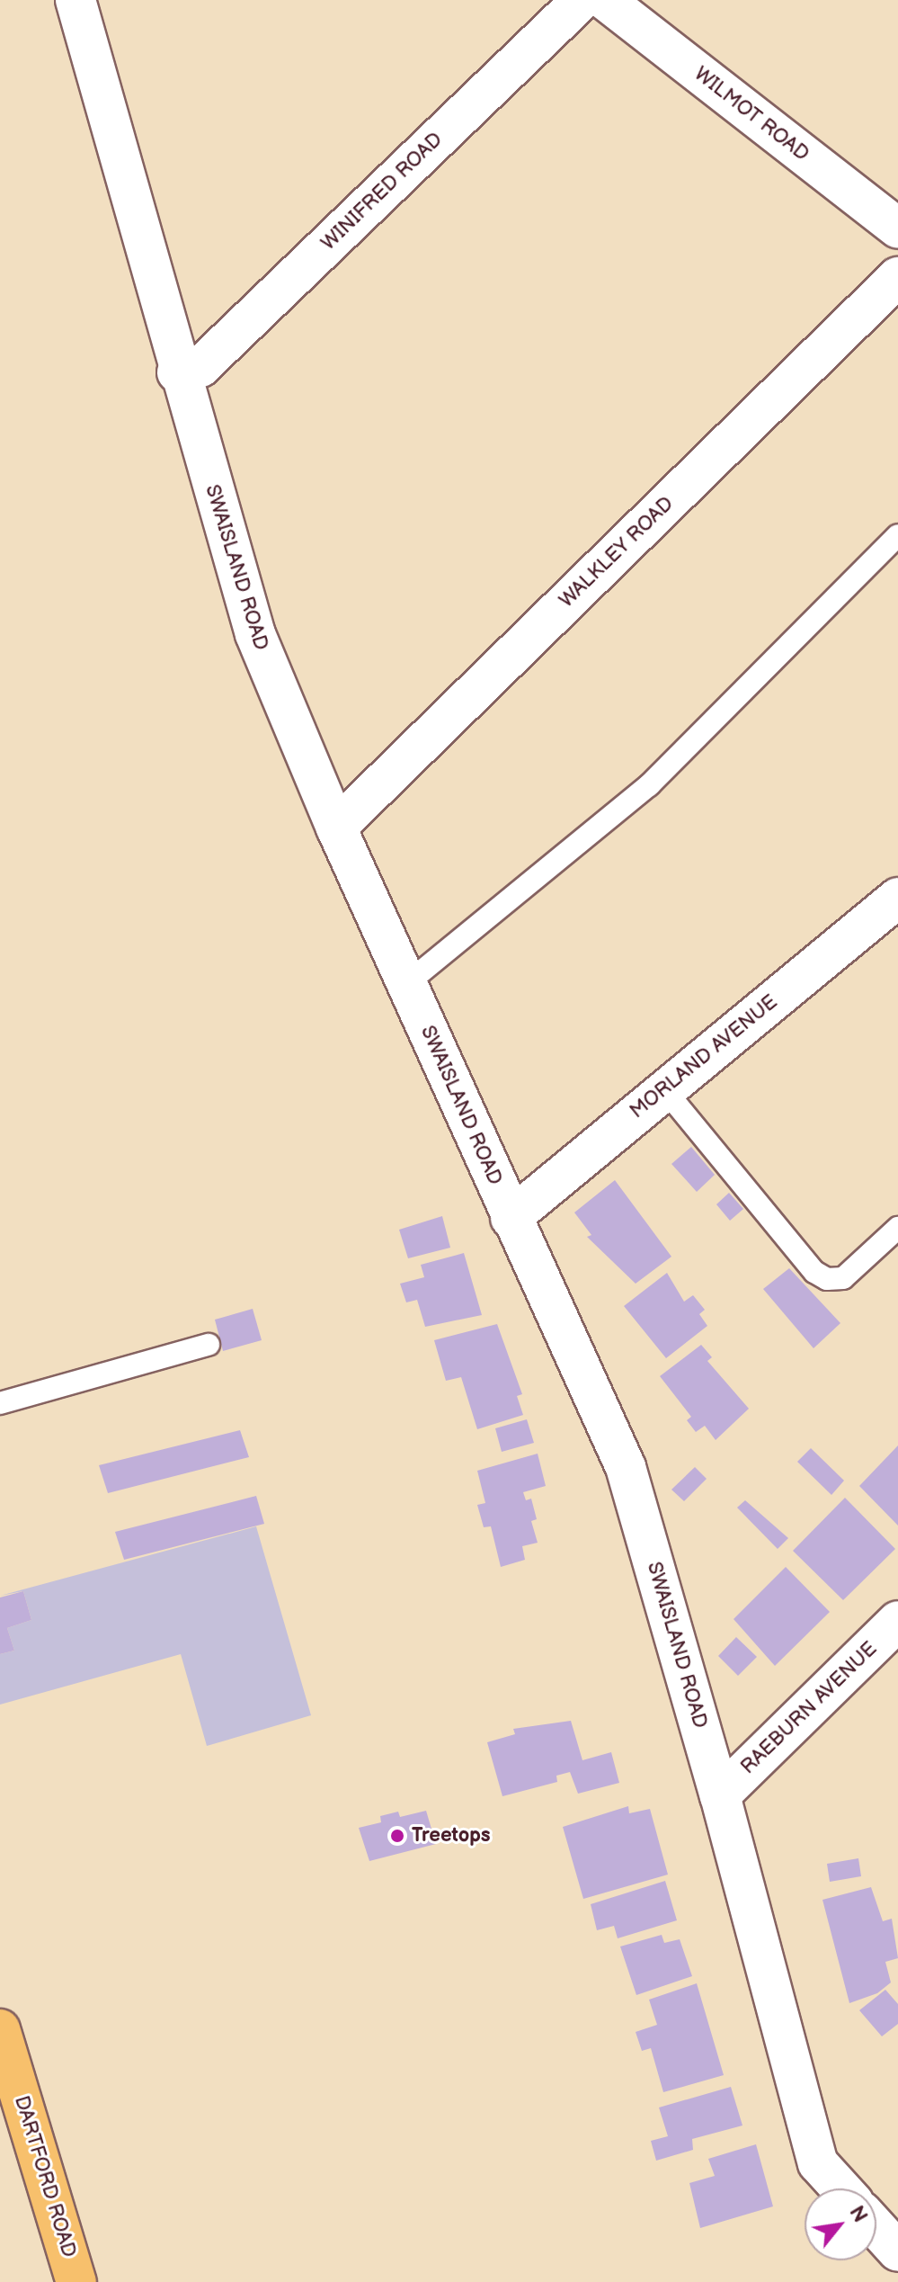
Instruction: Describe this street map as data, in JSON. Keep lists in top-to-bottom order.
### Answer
{
  "streets": {
    "main road": ["DARTFORD ROAD"],
    "street": [
      "WILMOT ROAD",
      "WINIFRED ROAD",
      "WALKLEY ROAD",
      "SWAISLAND ROAD",
      "MORLAND AVENUE",
      "RAEBURN AVENUE"
    ]
  },
  "crossings": [
    ["WINIFRED ROAD", "SWAISLAND ROAD"],
    ["WALKLEY ROAD", "SWAISLAND ROAD"],
    ["SWAISLAND ROAD", "MORLAND AVENUE"],
    ["SWAISLAND ROAD", "RAEBURN AVENUE"]
  ],
  "places": ["Treetops"],
  "north": "top right"
}
